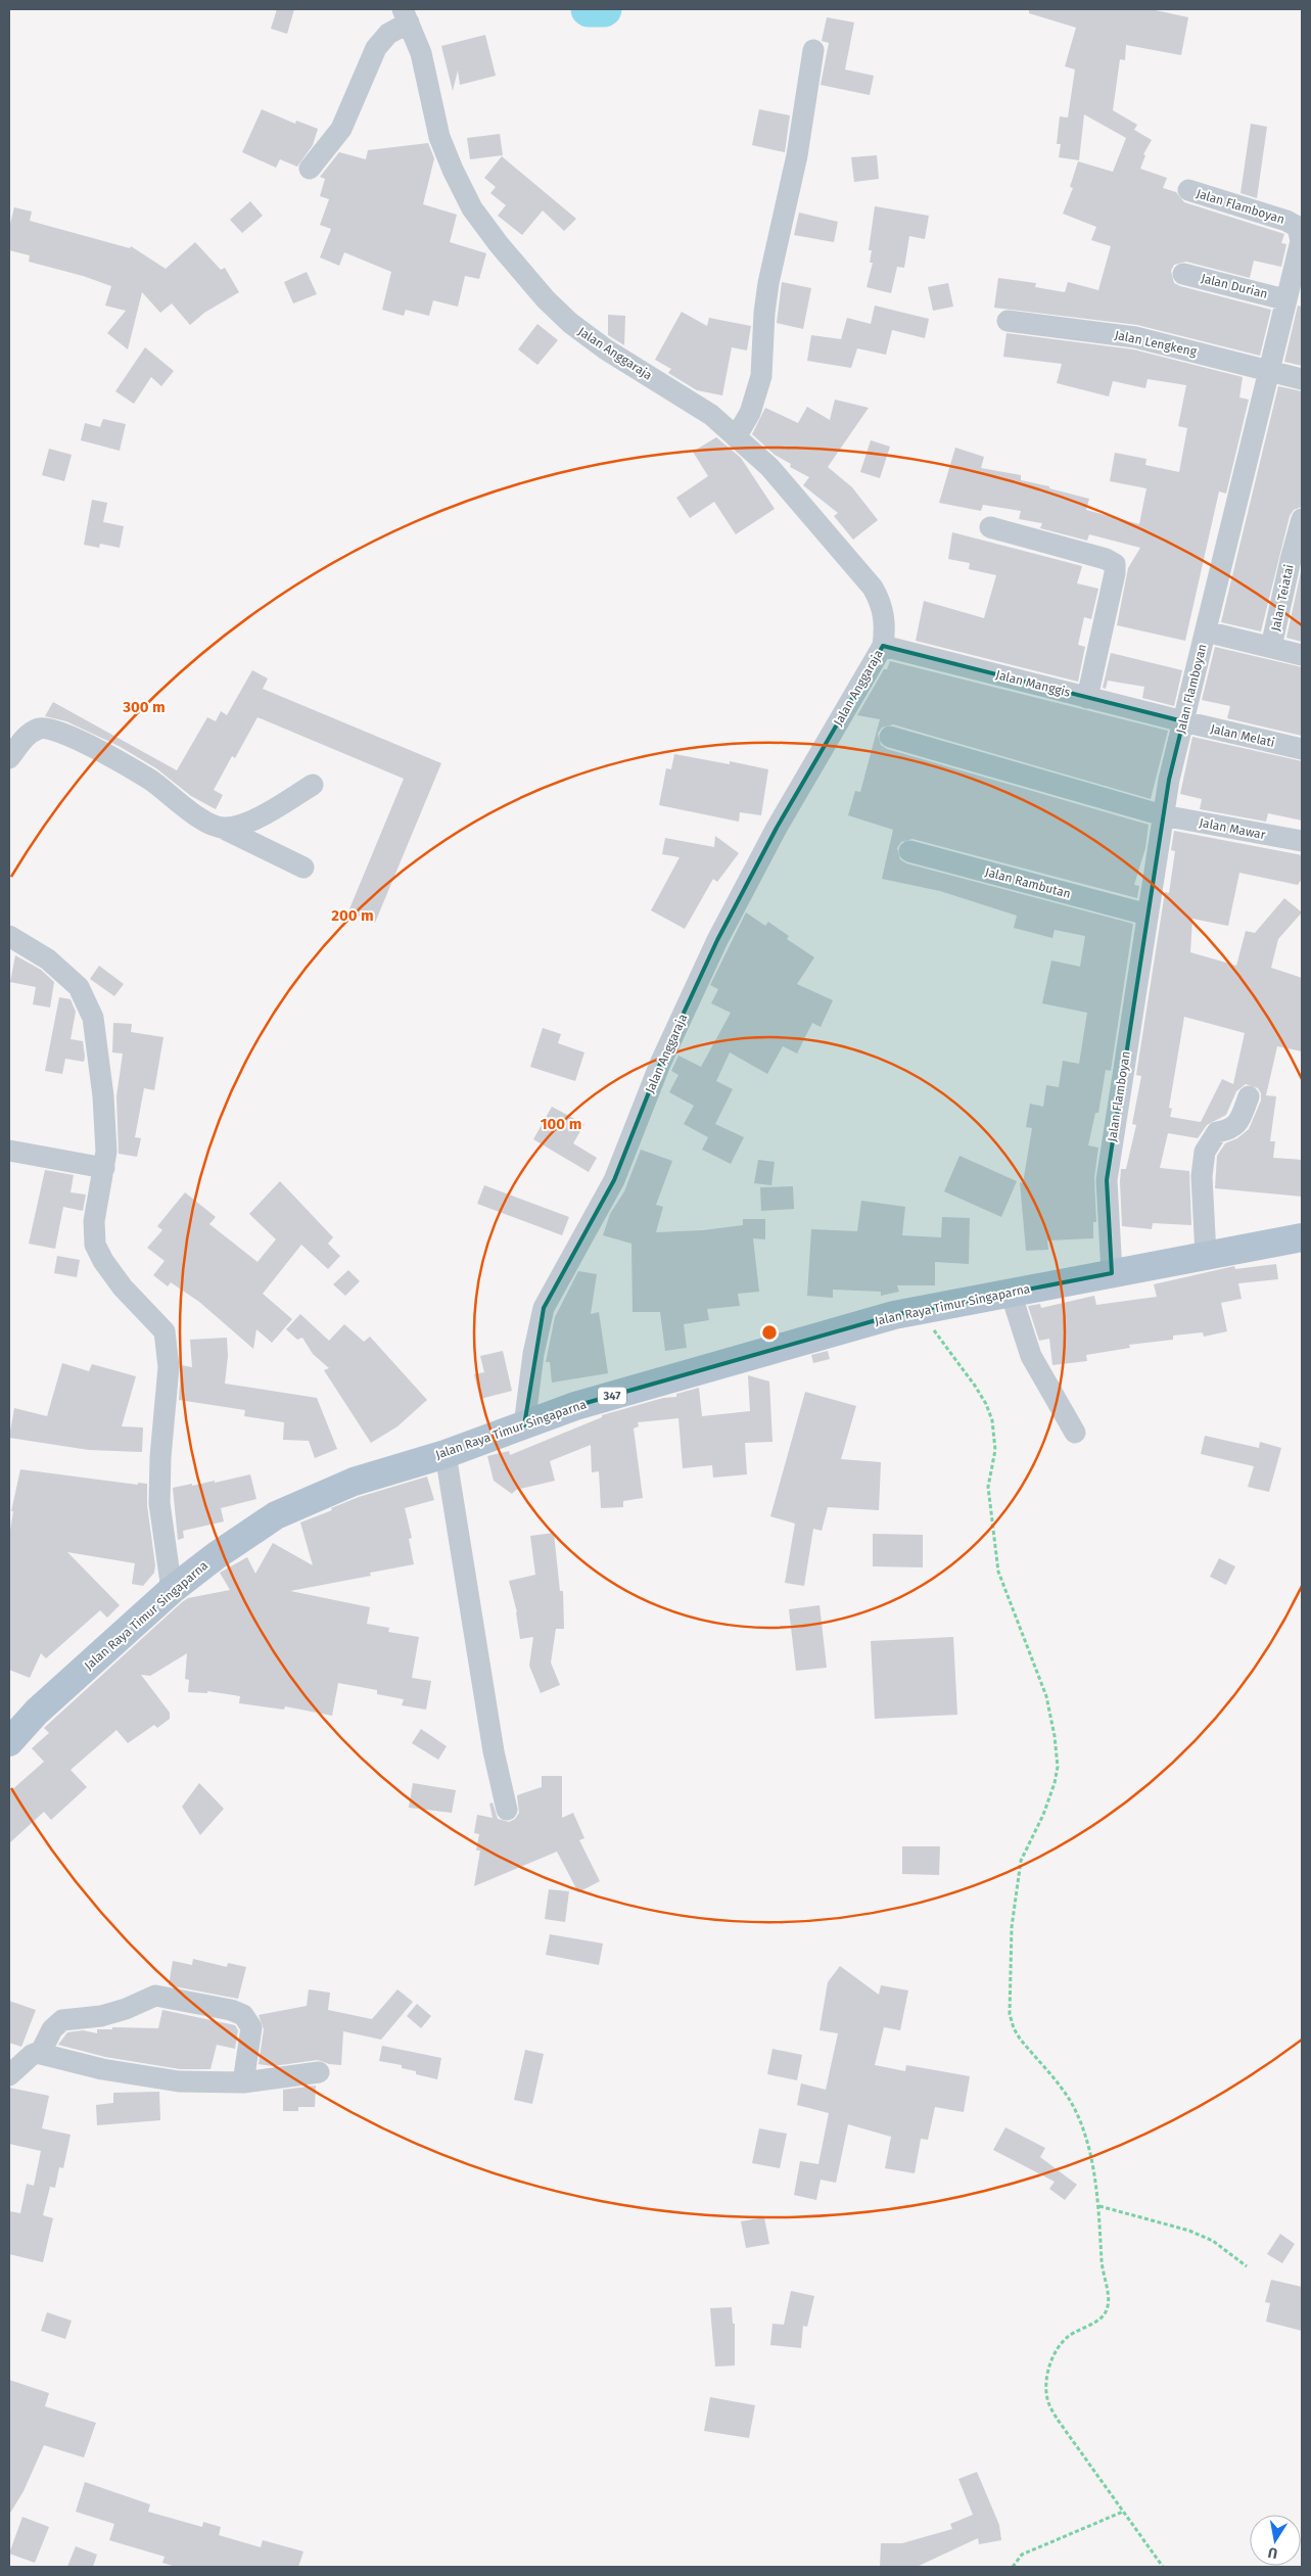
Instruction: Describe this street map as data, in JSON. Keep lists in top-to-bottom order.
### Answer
{
  "streets": {
    "main road": ["Jalan Raya Timur Singaparna", "347"],
    "street": [
      "Jalan Flamboyan",
      "Jalan Durian",
      "Jalan Lengkeng",
      "Jalan Anggaraja",
      "Jalan Teiatai",
      "Jalan Manggis",
      "Jalan Melati",
      "Jalan Mawar",
      "Jalan Rambutan"
    ]
  },
  "crossings": [
    ["Jalan Flamboyan", "Jalan Durian"],
    ["Jalan Flamboyan", "Jalan Lengkeng"],
    ["Jalan Flamboyan", "Jalan Manggis"],
    ["Jalan Flamboyan", "Jalan Melati"],
    ["Jalan Flamboyan", "Jalan Mawar"],
    ["Jalan Flamboyan", "Jalan Rambutan"],
    ["Jalan Flamboyan", "Jalan Raya Timur Singaparna"],
    ["Jalan Anggaraja", "Jalan Manggis"],
    ["Jalan Anggaraja", "Jalan Raya Timur Singaparna"],
    ["Jalan Manggis", "Jalan Melati"]
  ],
  "north": "bottom",
  "rings": ["300 m", "200 m", "100 m"]
}
